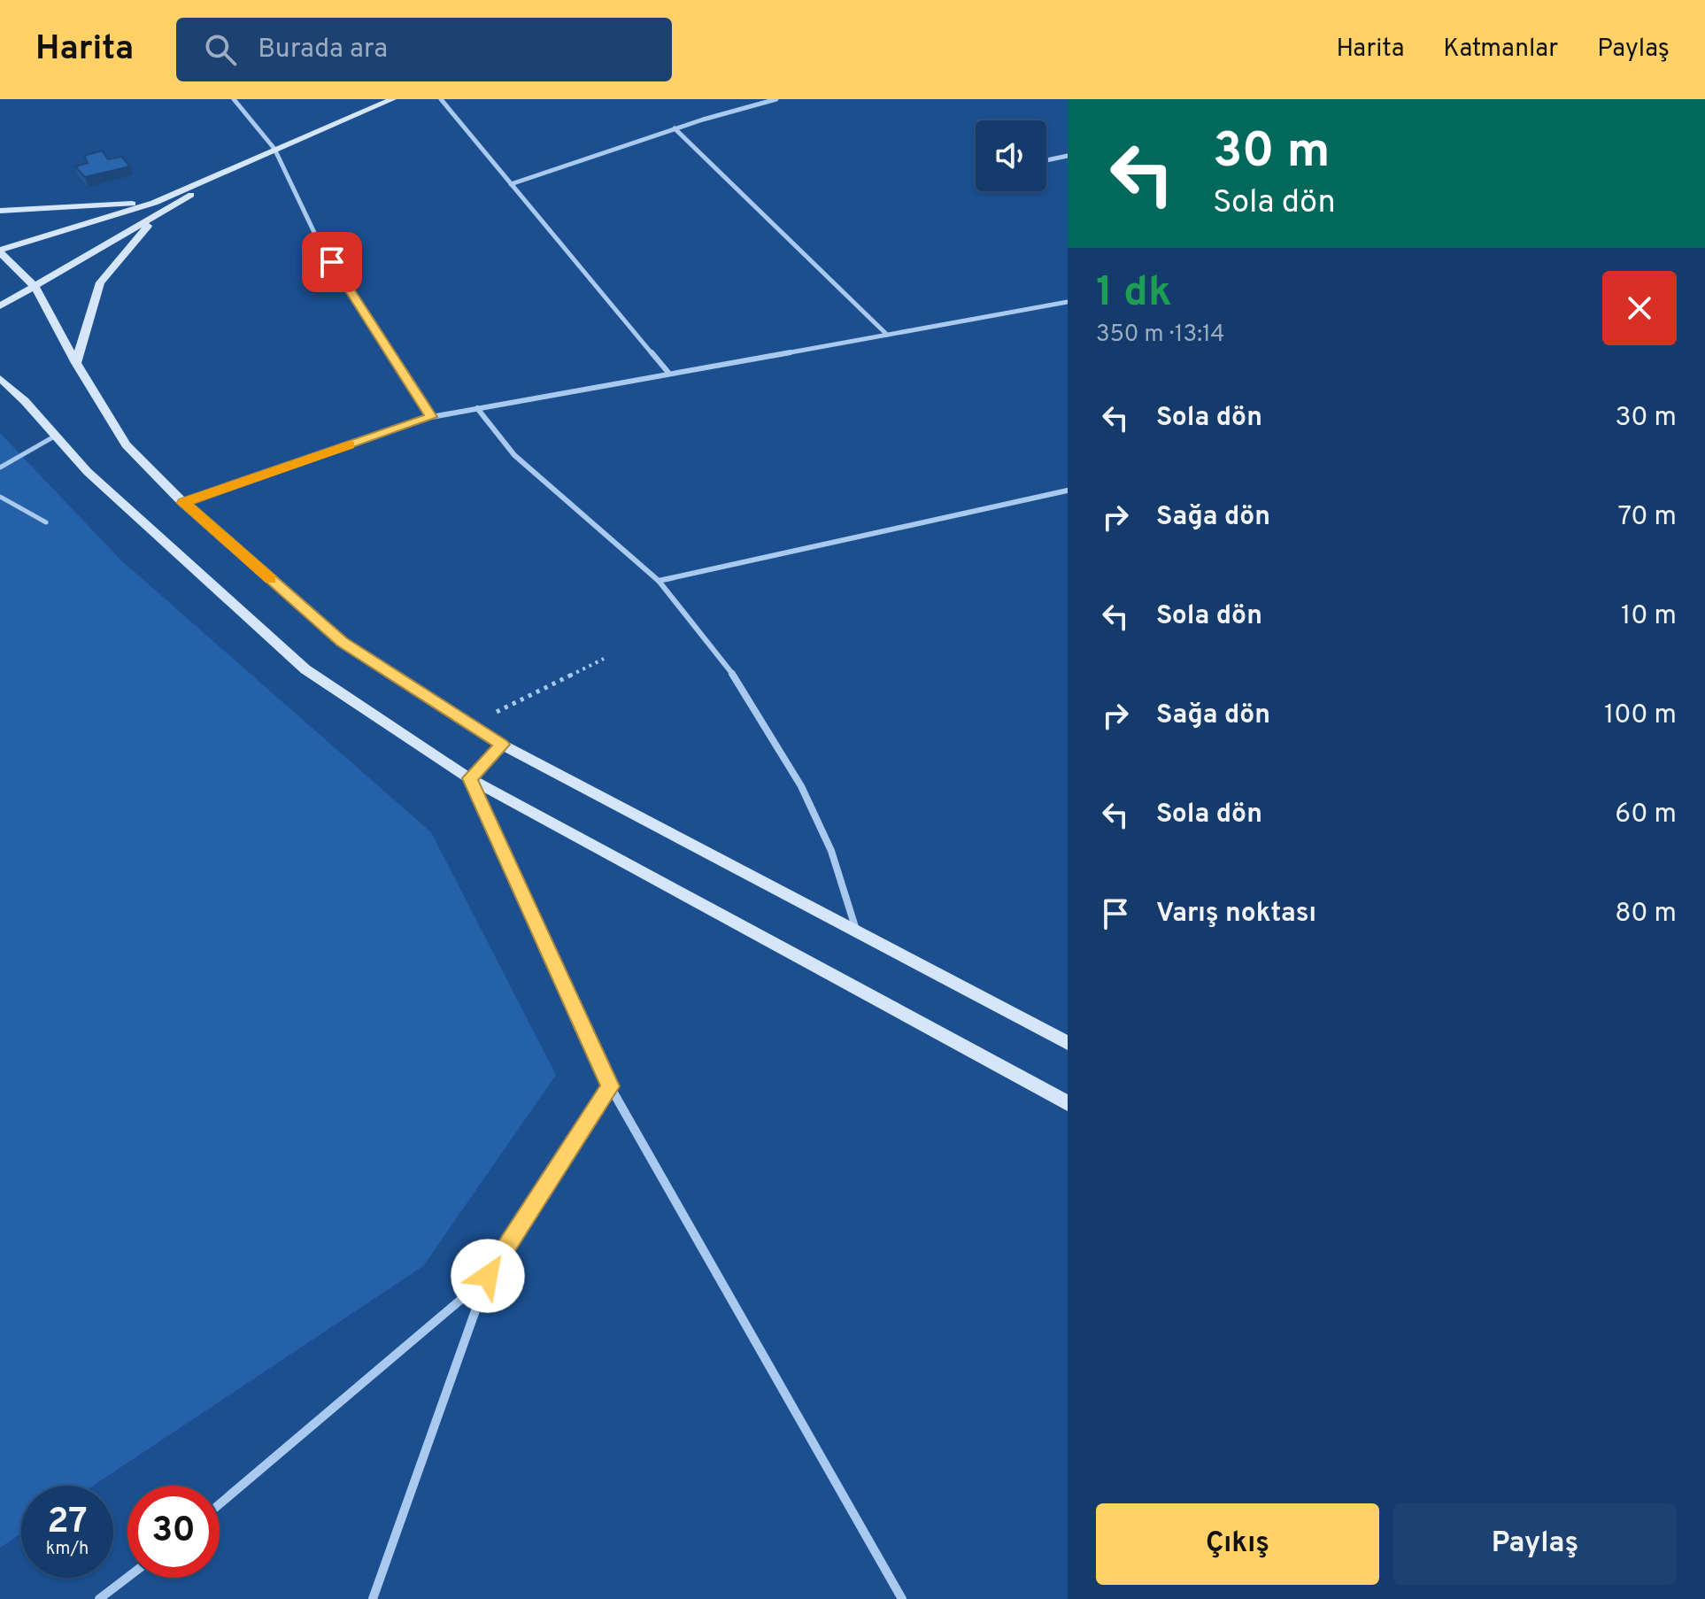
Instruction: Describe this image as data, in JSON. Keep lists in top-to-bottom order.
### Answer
{
  "page": {
    "header": "Harita",
    "search": "Burada ara",
    "nav": ["Harita", "Katmanlar", "Paylaş"],
    "turn": ["30 m", "Sola dön"],
    "heading": ["1 dk", "350 m · 13:14"],
    "list": [
      {
        "name": "Sola dön",
        "value": "30 m"
      },
      {
        "name": "Sağa dön",
        "value": "70 m"
      },
      {
        "name": "Sola dön",
        "value": "10 m"
      },
      {
        "name": "Sağa dön",
        "value": "100 m"
      },
      {
        "name": "Sola dön",
        "value": "60 m"
      },
      {
        "name": "Varış noktası",
        "value": "80 m"
      }
    ],
    "speed": "27 km/h",
    "limit": "30",
    "buttons": ["Çıkış", "Paylaş"]
  }
}
